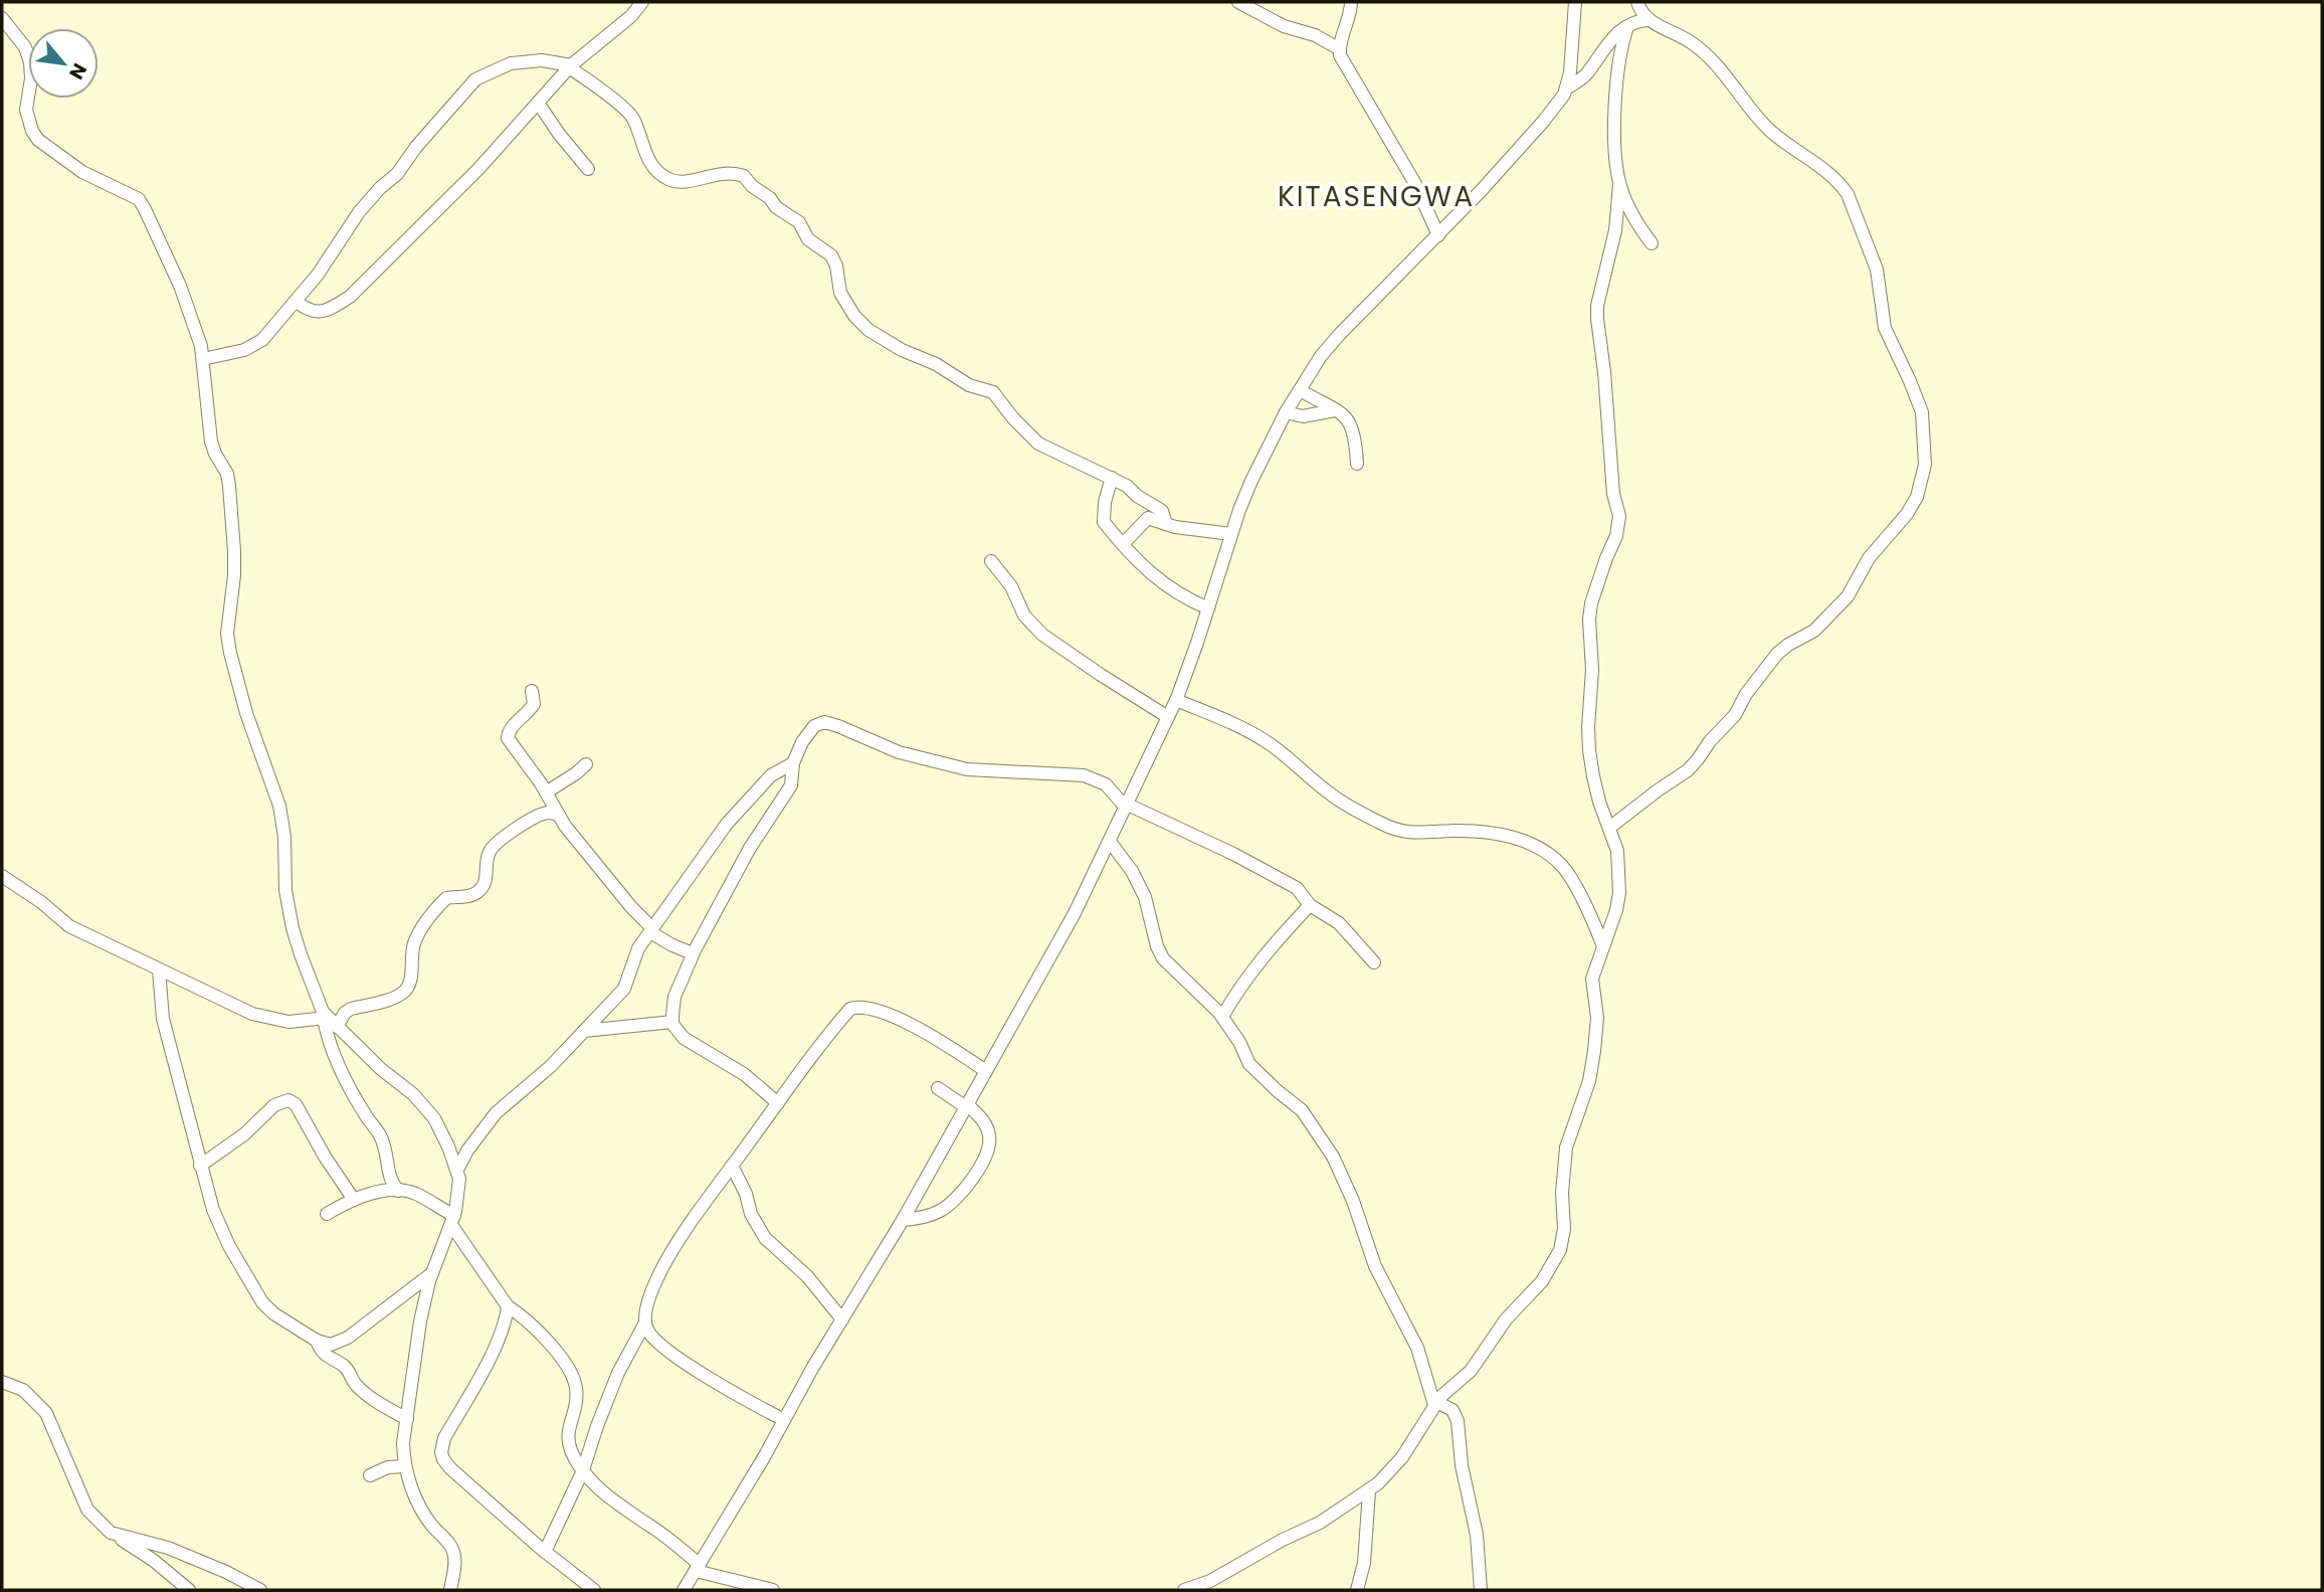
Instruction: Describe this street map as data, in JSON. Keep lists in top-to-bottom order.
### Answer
{
  "districts": ["KITASENGWA"],
  "north": "bottom right"
}
